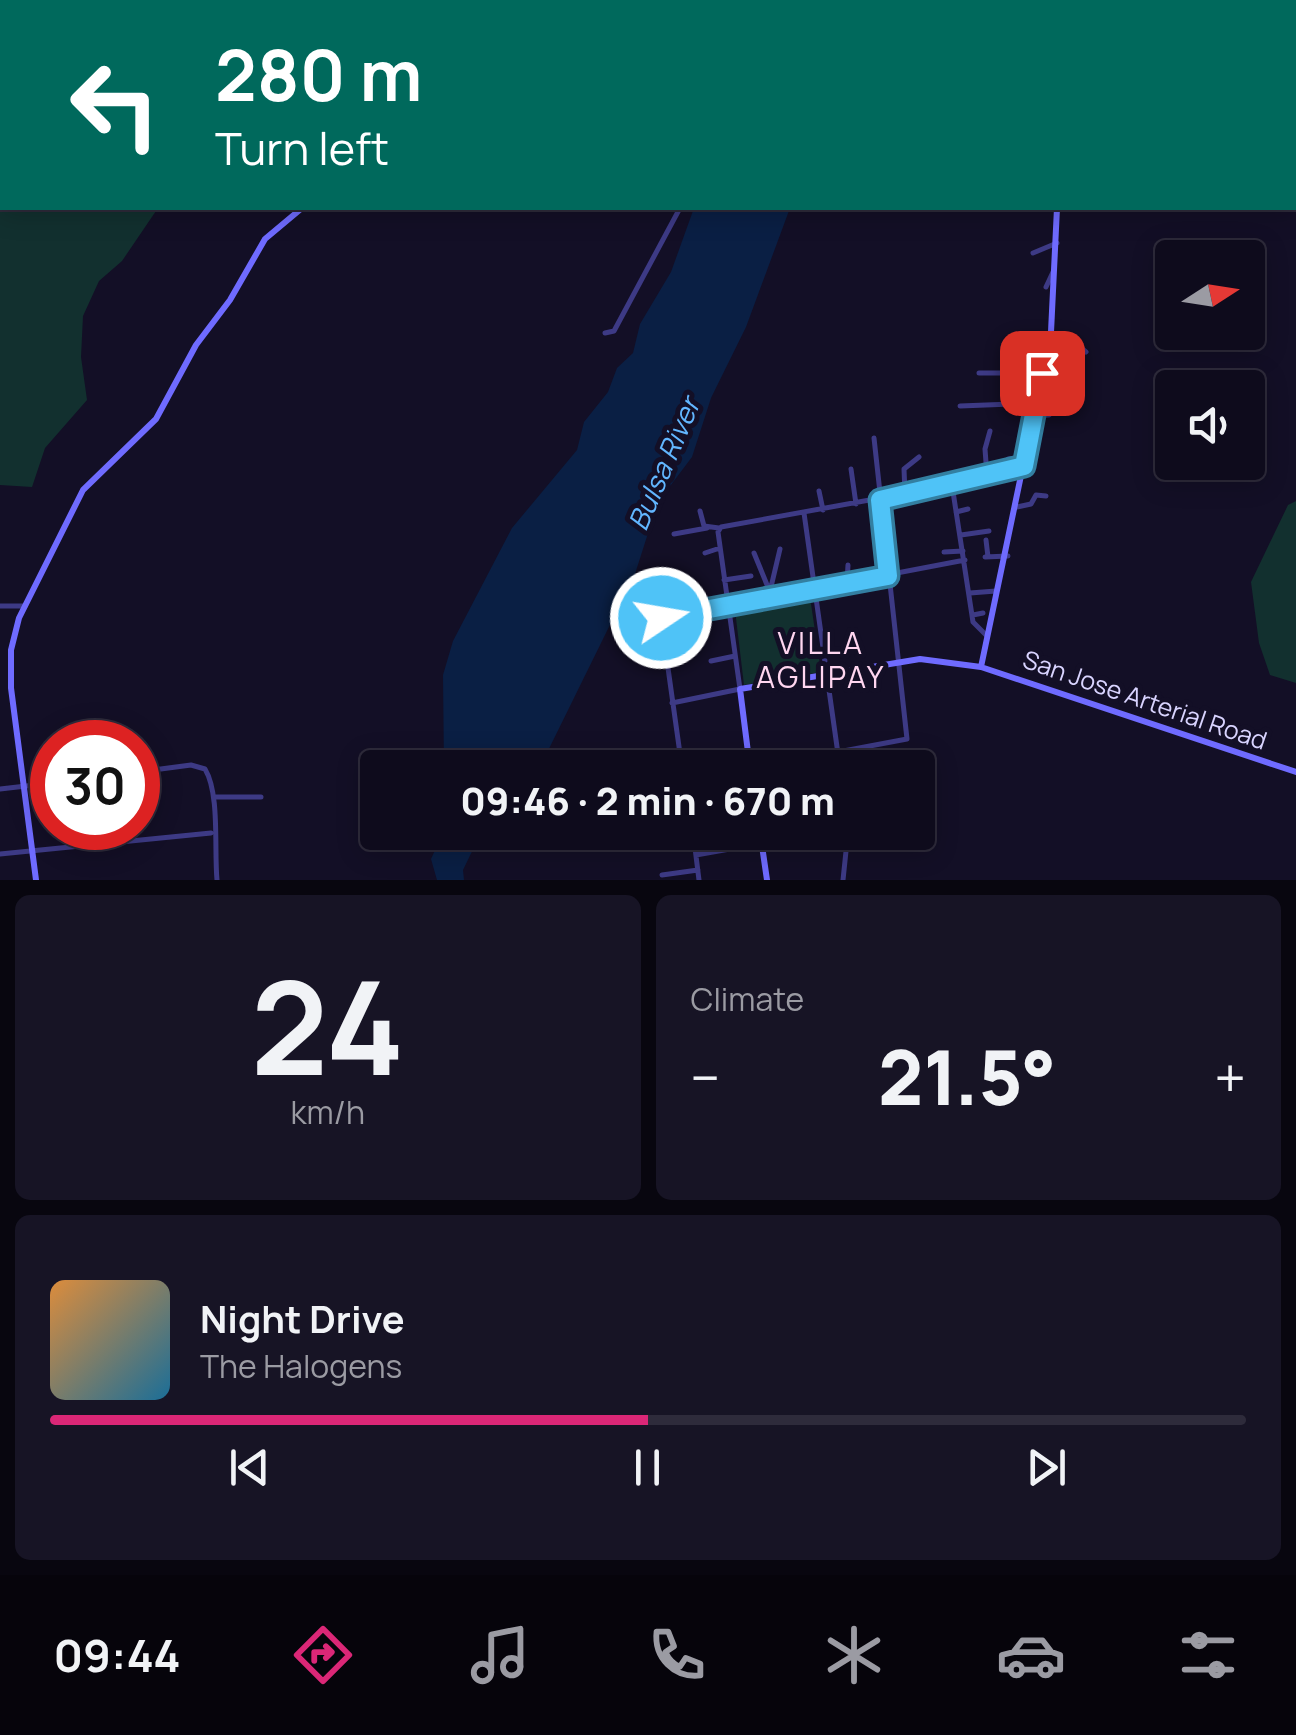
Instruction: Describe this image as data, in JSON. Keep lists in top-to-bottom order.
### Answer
{
  "streets": {
    "main road": ["San Jose Arterial Road"]
  },
  "districts": ["VILLA AGLIPAY"],
  "water": ["Bulsa River"],
  "north": "right",
  "page": {
    "turn": ["280 m", "Turn left"],
    "limit": "30",
    "trip": "09:46 · 2 min · 670 m",
    "tile": [
      ["24", "km/h"],
      "Climate"
    ],
    "heat": ["−", "21.5°", "+"],
    "song": ["Night Drive", "The Halogens"],
    "tabs": "09:44"
  }
}
